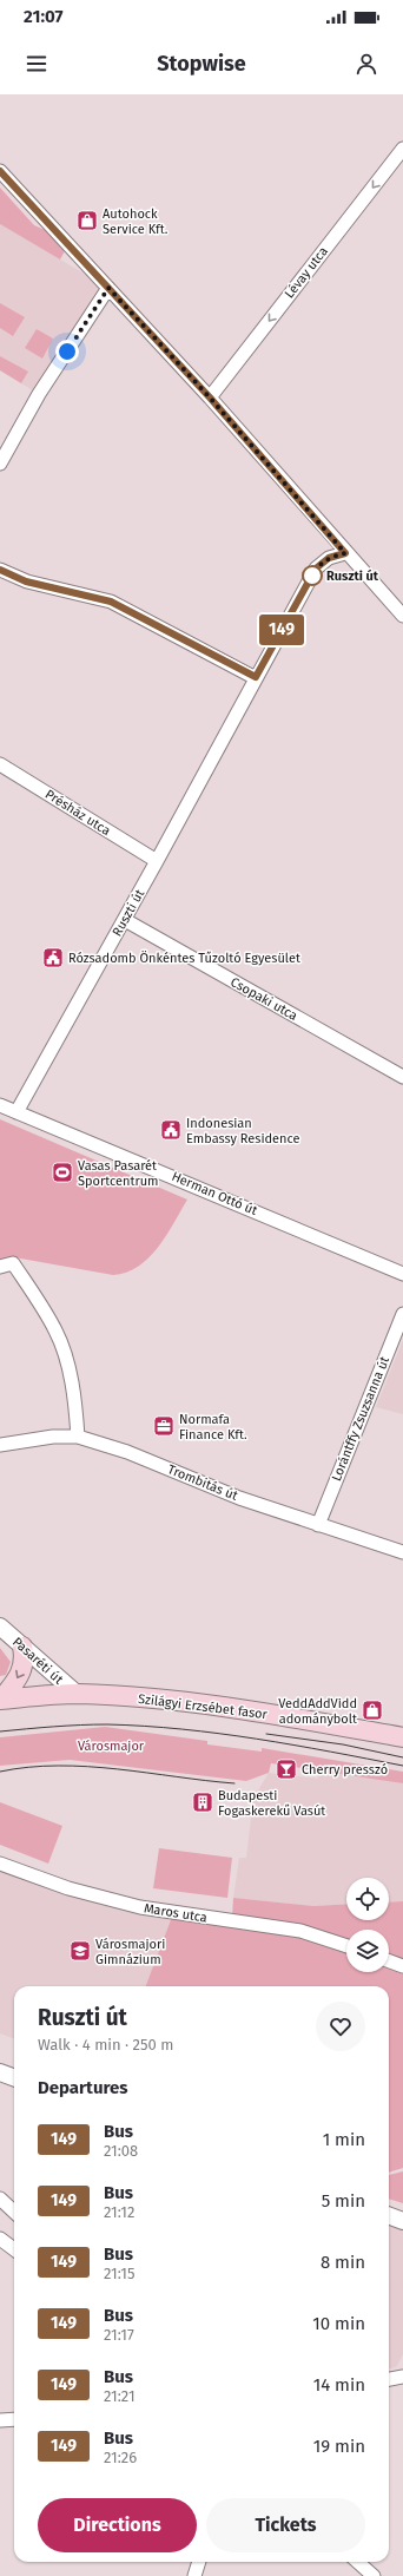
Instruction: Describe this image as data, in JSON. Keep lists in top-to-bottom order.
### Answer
{
  "streets": {
    "main road": ["Szilágyi Erzsébet fasor"],
    "street": [
      "Lévay utca",
      "Présház utca",
      "Ruszti út",
      "Csopaki utca",
      "Herman Ottó út",
      "Lorántffy Zsuzsanna út",
      "Trombitás út",
      "Pasaréti út",
      "Maros utca"
    ]
  },
  "crossings": [
    ["Présház utca", "Ruszti út"],
    ["Ruszti út", "Csopaki utca"],
    ["Ruszti út", "Herman Ottó út"],
    ["Lorántffy Zsuzsanna út", "Trombitás út"],
    ["Pasaréti út", "Szilágyi Erzsébet fasor"]
  ],
  "one_way": ["Lévay utca"],
  "parks": ["Városmajor"],
  "places": {
    "shop": ["Autohock Service Kft.", "VeddAddVidd adománybolt"],
    "other": ["Ruszti út"],
    "public building": ["Rózsadomb Önkéntes Tűzoltó Egyesület", "Indonesian Embassy Residence"],
    "sports": ["Vasas Pasarét Sportcentrum"],
    "office": ["Normafa Finance Kft."],
    "bar": ["Cherry presszó"],
    "building": ["Budapesti Fogaskerekű Vasút"],
    "school or university": ["Városmajori Gimnázium"]
  },
  "lines": ["bus line 149"],
  "page": {
    "status": "21:07",
    "header": "Stopwise",
    "on_map": "149",
    "heading": [
      ["Ruszti út", "Walk · 4 min · 250 m"],
      "Departures"
    ],
    "list": [
      {
        "mark": "149",
        "name": "Bus",
        "note": "21:08",
        "value": "1 min"
      },
      {
        "mark": "149",
        "name": "Bus",
        "note": "21:12",
        "value": "5 min"
      },
      {
        "mark": "149",
        "name": "Bus",
        "note": "21:15",
        "value": "8 min"
      },
      {
        "mark": "149",
        "name": "Bus",
        "note": "21:17",
        "value": "10 min"
      },
      {
        "mark": "149",
        "name": "Bus",
        "note": "21:21",
        "value": "14 min"
      },
      {
        "mark": "149",
        "name": "Bus",
        "note": "21:26",
        "value": "19 min"
      }
    ],
    "buttons": ["Directions", "Tickets"]
  }
}
